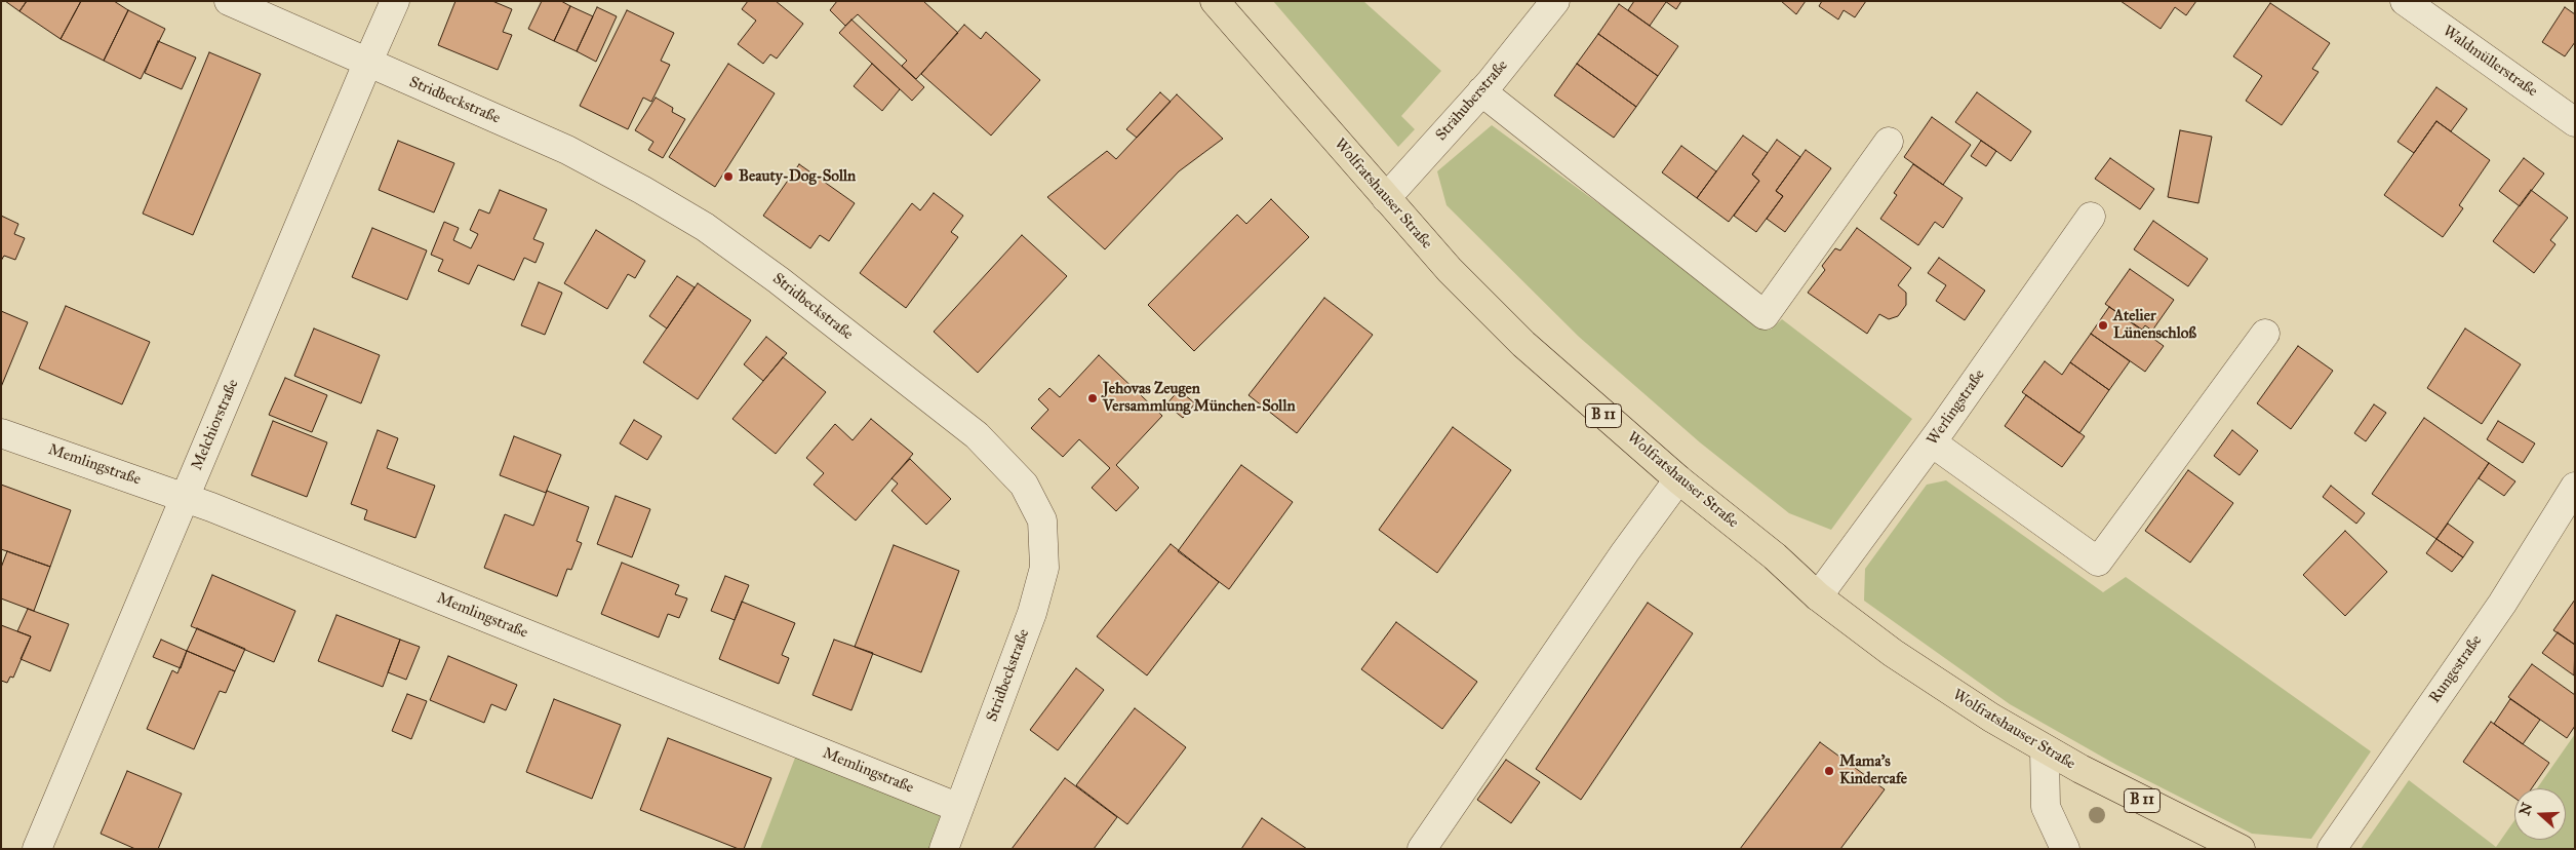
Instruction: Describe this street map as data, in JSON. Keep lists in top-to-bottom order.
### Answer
{
  "streets": {
    "main road": ["Wolfratshauser Straße", "B 11"],
    "street": [
      "Waldmüllerstraße",
      "Stridbeckstraße",
      "Strähuberstraße",
      "Werlingstraße",
      "Melchiorstraße",
      "Memlingstraße",
      "Rungestraße"
    ]
  },
  "crossings": [
    ["Stridbeckstraße", "Melchiorstraße"],
    ["Stridbeckstraße", "Memlingstraße"],
    ["Strähuberstraße", "Wolfratshauser Straße"],
    ["Wolfratshauser Straße", "Werlingstraße"],
    ["Melchiorstraße", "Memlingstraße"]
  ],
  "places": [
    "Beauty-Dog-Solln",
    "Atelier Lünenschloß",
    "Jehovas Zeugen Versammlung München-Solln",
    "Mama's Kindercafe"
  ],
  "north": "left"
}
